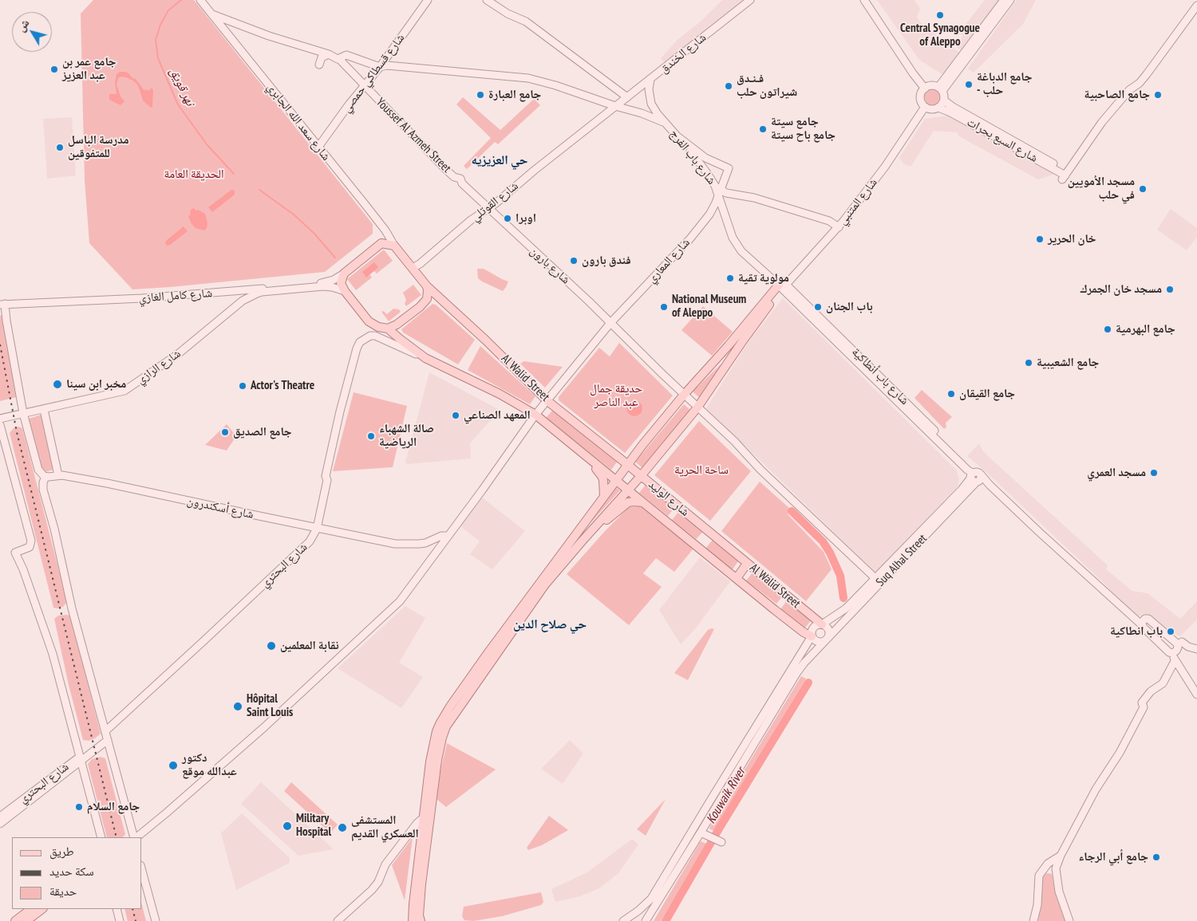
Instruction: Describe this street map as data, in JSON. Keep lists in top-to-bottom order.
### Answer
{
  "streets": {
    "main road": [
      "شارع الخندق",
      "شارع قسطاكي حمصي",
      "شارع سعد الله الجابري",
      "Youssef Al Azmeh Street",
      "شارع السبع بحرات",
      "شارع باب الفرج",
      "شارع القوتلي",
      "شارع المتنبي",
      "شارع المعاري",
      "شارع بارون",
      "شارع كامل الغازي",
      "شارع الرازي",
      "شارع باب أنطاكية",
      "Al Walid Street",
      "شارع الوليد",
      "شارع أسكندرون",
      "Suq Alhal Street",
      "شارع البحتري"
    ]
  },
  "crossings": [
    ["شارع الخندق", "شارع باب الفرج"],
    ["شارع الخندق", "شارع القوتلي"],
    ["شارع قسطاكي حمصي", "شارع سعد الله الجابري"],
    ["شارع قسطاكي حمصي", "Youssef Al Azmeh Street"],
    ["شارع قسطاكي حمصي", "شارع باب الفرج"],
    ["شارع سعد الله الجابري", "شارع القوتلي"],
    ["شارع سعد الله الجابري", "شارع كامل الغازي"],
    ["شارع سعد الله الجابري", "Al Walid Street"],
    ["Youssef Al Azmeh Street", "شارع القوتلي"],
    ["Youssef Al Azmeh Street", "شارع بارون"],
    ["شارع السبع بحرات", "شارع المتنبي"],
    ["شارع باب الفرج", "شارع القوتلي"],
    ["شارع باب الفرج", "شارع المتنبي"],
    ["شارع باب الفرج", "شارع المعاري"],
    ["شارع باب الفرج", "شارع باب أنطاكية"],
    ["شارع القوتلي", "شارع بارون"],
    ["شارع القوتلي", "شارع كامل الغازي"],
    ["شارع القوتلي", "Al Walid Street"],
    ["شارع المتنبي", "شارع بارون"],
    ["شارع المتنبي", "شارع باب أنطاكية"],
    ["شارع المتنبي", "Al Walid Street"],
    ["شارع المتنبي", "شارع الوليد"],
    ["شارع المعاري", "شارع بارون"],
    ["شارع المعاري", "Al Walid Street"],
    ["شارع المعاري", "شارع أسكندرون"],
    ["شارع بارون", "Suq Alhal Street"],
    ["شارع كامل الغازي", "Al Walid Street"],
    ["شارع باب أنطاكية", "Suq Alhal Street"],
    ["Al Walid Street", "شارع الوليد"],
    ["Al Walid Street", "Suq Alhal Street"],
    ["شارع أسكندرون", "شارع البحتري"]
  ],
  "districts": ["حي العزيزيه", "حي صلاح الدين"],
  "water": ["نهر قويق", "Kouwaik River"],
  "parks": ["الحديقة العامة", "حديقة جمال عبد الناصر", "ساحة الحرية"],
  "places": [
    "Central Synagogue of Aleppo",
    "جامع عمر بن عبد العزيز",
    "جامع الدباغة - حلب",
    "فـنـدق شيراتون حلب",
    "جامع العبارة",
    "جامع الصاحبية",
    "جامع سيتة جامع باح سيتة",
    "مدرسة الباسل للمتفوقين",
    "مسجد الأمويين في حلب",
    "اوبرا",
    "خان الحرير",
    "فندق بارون",
    "مولوية تقية",
    "مسجد خان الجمرك",
    "National Museum of Aleppo",
    "باب الجنان",
    "جامع البهرمية",
    "جامع الشعيبية",
    "مخبر ابن سينا",
    "Actor's Theatre",
    "جامع القيقان",
    "المعهد الصناعي",
    "جامع الصديق",
    "صالة الشهباء الرياضية",
    "مسجد العمري",
    "باب انطاكية",
    "نقابة المعلمين",
    "Hôpital Saint Louis",
    "دكتور عبدالله موقع",
    "جامع السلام",
    "Military Hospital",
    "المستشفى العسكري القديم",
    "جامع أبي الرجاء"
  ],
  "legend": ["طريق", "سكة حديد", "حديقة"],
  "north": "top left"
}
